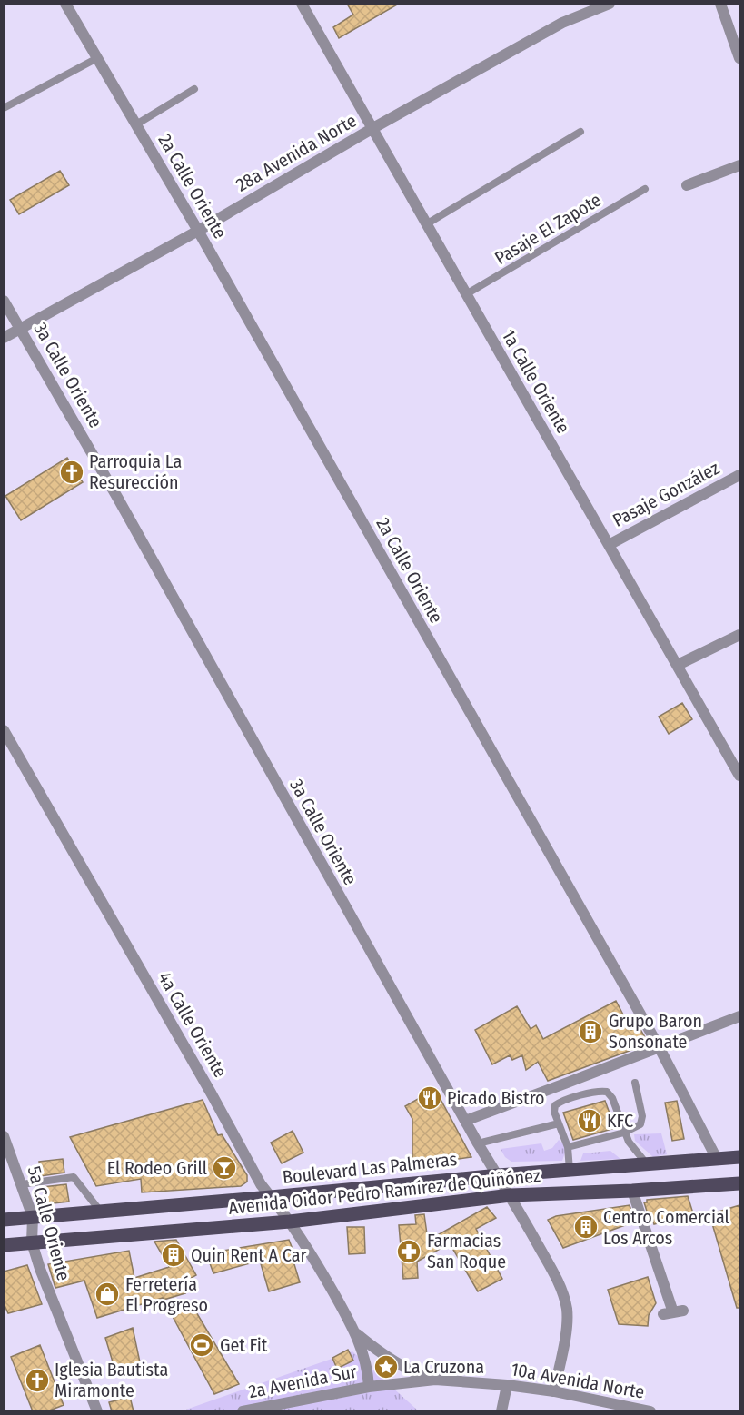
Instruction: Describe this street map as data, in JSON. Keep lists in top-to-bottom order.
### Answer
{
  "streets": {
    "main road": ["Boulevard Las Palmeras", "Avenida Oidor Pedro Ramírez de Quiñónez"],
    "street": [
      "28a Avenida Norte",
      "2a Calle Oriente",
      "3a Calle Oriente",
      "1a Calle Oriente",
      "Pasaje González",
      "4a Calle Oriente",
      "5a Calle Oriente",
      "10a Avenida Norte",
      "2a Avenida Sur"
    ],
    "lane": ["Pasaje El Zapote"]
  },
  "crossings": [
    ["28a Avenida Norte", "2a Calle Oriente"],
    ["28a Avenida Norte", "3a Calle Oriente"],
    ["28a Avenida Norte", "1a Calle Oriente"],
    ["2a Calle Oriente", "Boulevard Las Palmeras"],
    ["Pasaje El Zapote", "1a Calle Oriente"],
    ["3a Calle Oriente", "Boulevard Las Palmeras"],
    ["3a Calle Oriente", "Avenida Oidor Pedro Ramírez de Quiñónez"],
    ["3a Calle Oriente", "10a Avenida Norte"],
    ["1a Calle Oriente", "Pasaje González"],
    ["4a Calle Oriente", "Boulevard Las Palmeras"],
    ["4a Calle Oriente", "Avenida Oidor Pedro Ramírez de Quiñónez"],
    ["4a Calle Oriente", "10a Avenida Norte"],
    ["4a Calle Oriente", "2a Avenida Sur"],
    ["Boulevard Las Palmeras", "5a Calle Oriente"],
    ["Avenida Oidor Pedro Ramírez de Quiñónez", "5a Calle Oriente"],
    ["10a Avenida Norte", "2a Avenida Sur"]
  ],
  "places": {
    "church": ["Parroquia La Resurección", "Iglesia Bautista Miramonte"],
    "building": ["Grupo Baron Sonsonate", "Centro Comercial Los Arcos", "Quin Rent A Car"],
    "restaurant": ["Picado Bistro", "KFC"],
    "bar": ["El Rodeo Grill"],
    "pharmacy": ["Farmacias San Roque"],
    "shop": ["Ferretería El Progreso"],
    "sports": ["Get Fit"],
    "place": ["La Cruzona"]
  }
}
